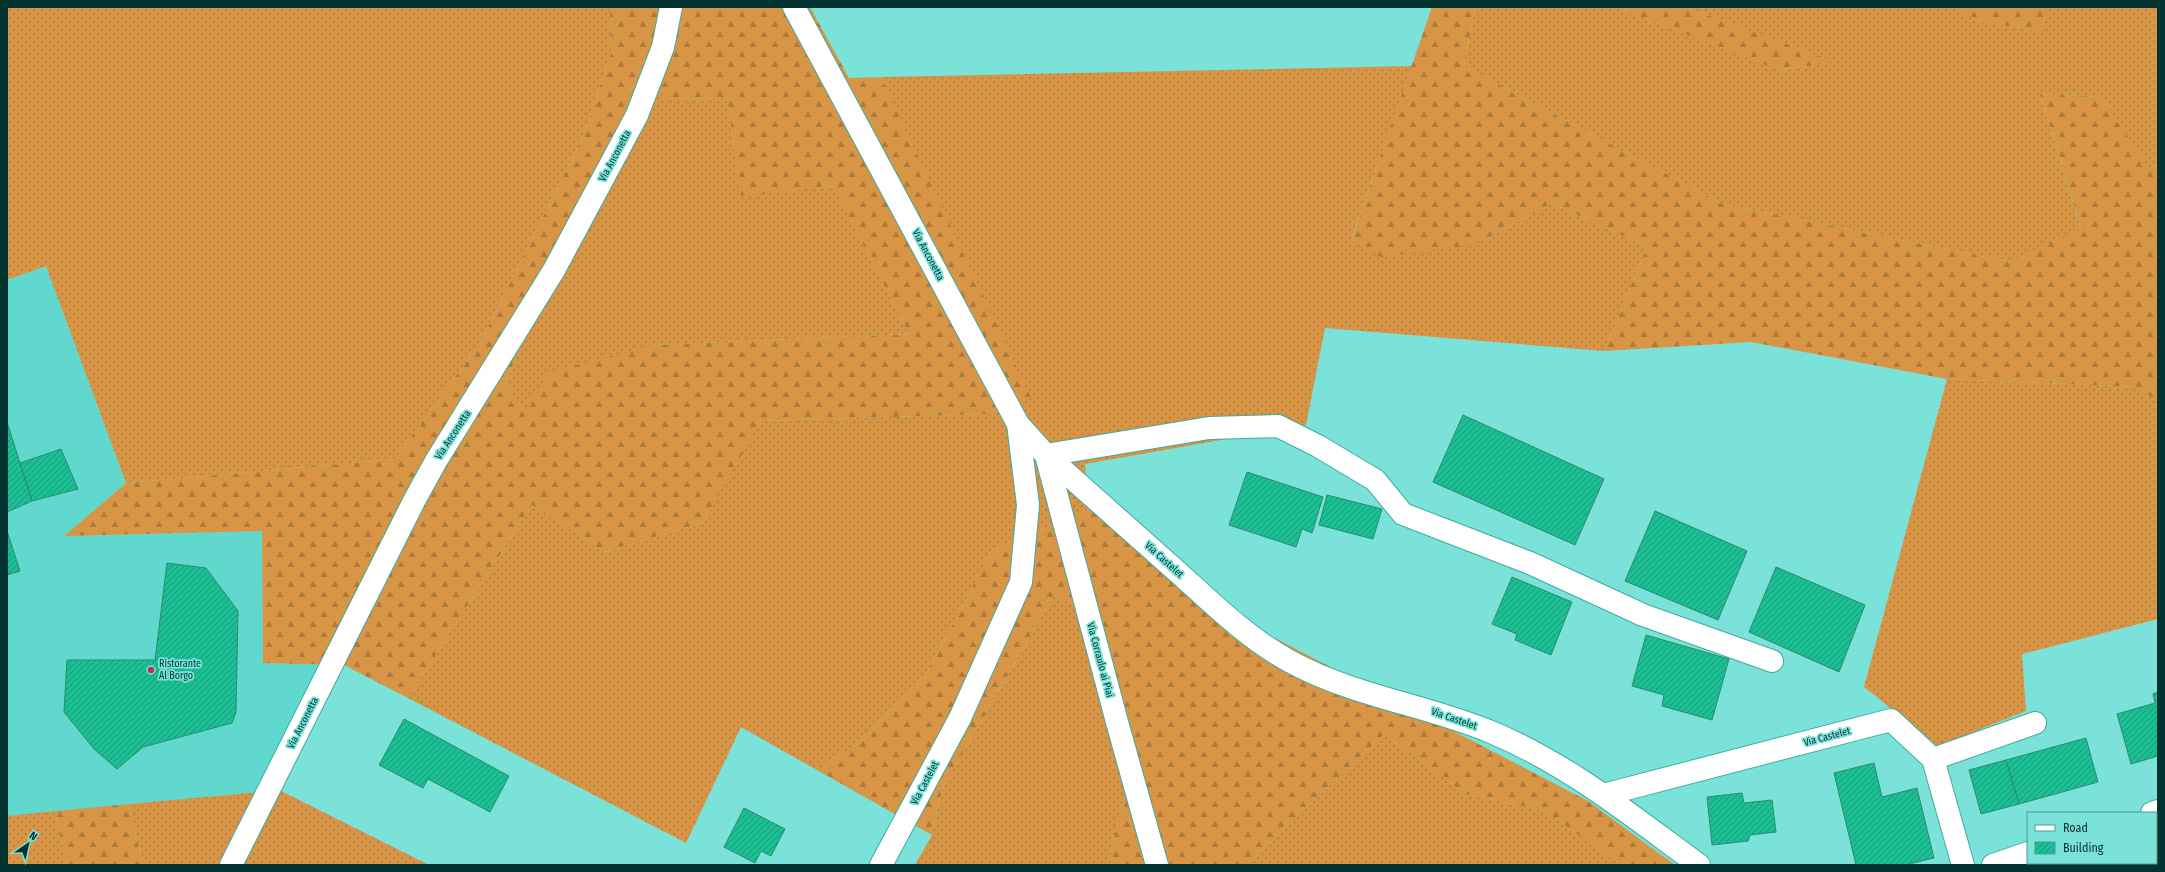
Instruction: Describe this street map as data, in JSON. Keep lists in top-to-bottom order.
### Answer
{
  "streets": {
    "street": ["Via Anconetta", "Via Castelet", "Via Corraulo ai Piai"]
  },
  "crossings": [
    ["Via Anconetta", "Via Castelet"],
    ["Via Anconetta", "Via Corraulo ai Piai"],
    ["Via Castelet", "Via Corraulo ai Piai"]
  ],
  "places": ["Ristorante Al Borgo"],
  "legend": ["Road", "Building"],
  "north": "top right"
}
